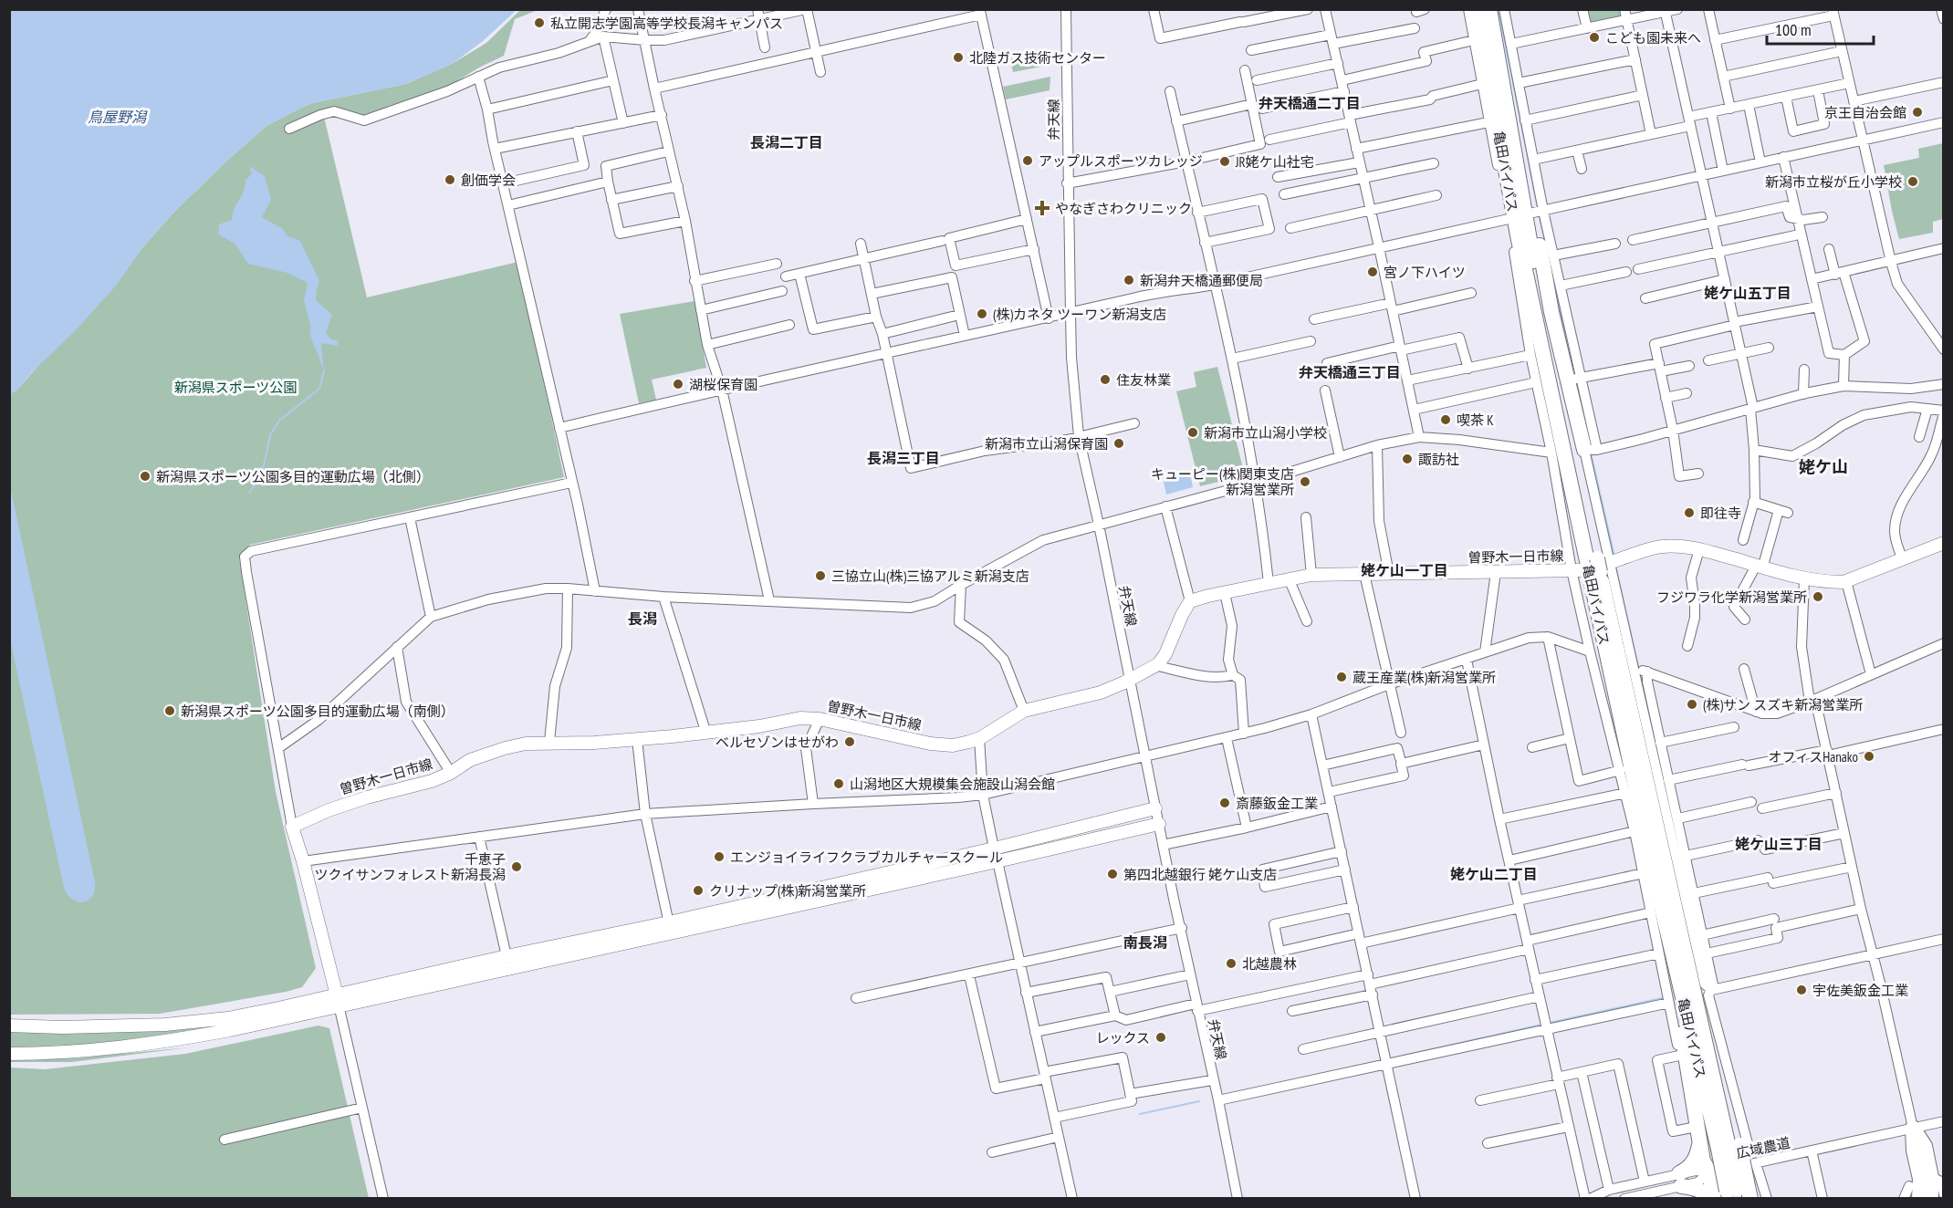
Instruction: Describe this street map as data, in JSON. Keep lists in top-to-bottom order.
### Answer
{
  "streets": {
    "highway": ["亀田バイパス"],
    "main road": ["曽野木一日市線"],
    "street": ["弁天線", "広域農道"]
  },
  "crossings": [
    ["弁天線", "曽野木一日市線"],
    ["亀田バイパス", "曽野木一日市線"]
  ],
  "districts": [
    "弁天橋通二丁目",
    "長潟二丁目",
    "姥ケ山五丁目",
    "弁天橋通三丁目",
    "長潟三丁目",
    "姥ケ山",
    "姥ケ山一丁目",
    "長潟",
    "姥ケ山三丁目",
    "姥ケ山二丁目",
    "南長潟"
  ],
  "water": ["鳥屋野潟"],
  "parks": ["新潟県スポーツ公園"],
  "places": {
    "other": [
      "私立開志学園高等学校長潟キャンパス",
      "こども園未来へ",
      "北陸ガス技術センター",
      "京王自治会館",
      "アップルスポーツカレッジ",
      "JR姥ケ山社宅",
      "創価学会",
      "新潟市立桜が丘小学校",
      "宮ノ下ハイツ",
      "新潟弁天橋通郵便局",
      "(株)カネタ ツーワン新潟支店",
      "住友林業",
      "湖桜保育園",
      "喫茶 K",
      "新潟市立山潟小学校",
      "新潟市立山潟保育園",
      "諏訪社",
      "新潟県スポーツ公園多目的運動広場（北側）",
      "キューピー(株)関東支店 新潟営業所",
      "即往寺",
      "三協立山(株)三協アルミ新潟支店",
      "フジワラ化学新潟営業所",
      "蔵王産業(株)新潟営業所",
      "(株)サン スズキ新潟営業所",
      "新潟県スポーツ公園多目的運動広場（南側）",
      "ベルセゾンはせがわ",
      "オフィスHanako",
      "山潟地区大規模集会施設山潟会館",
      "斎藤鈑金工業",
      "エンジョイライフクラブカルチャースクール",
      "千恵子 ツクイサンフォレスト新潟長潟",
      "第四北越銀行 姥ケ山支店",
      "クリナップ(株)新潟営業所",
      "北越農林",
      "宇佐美鈑金工業",
      "レックス"
    ],
    "health": ["やなぎさわクリニック"]
  },
  "scale_bar": "100 m"
}
